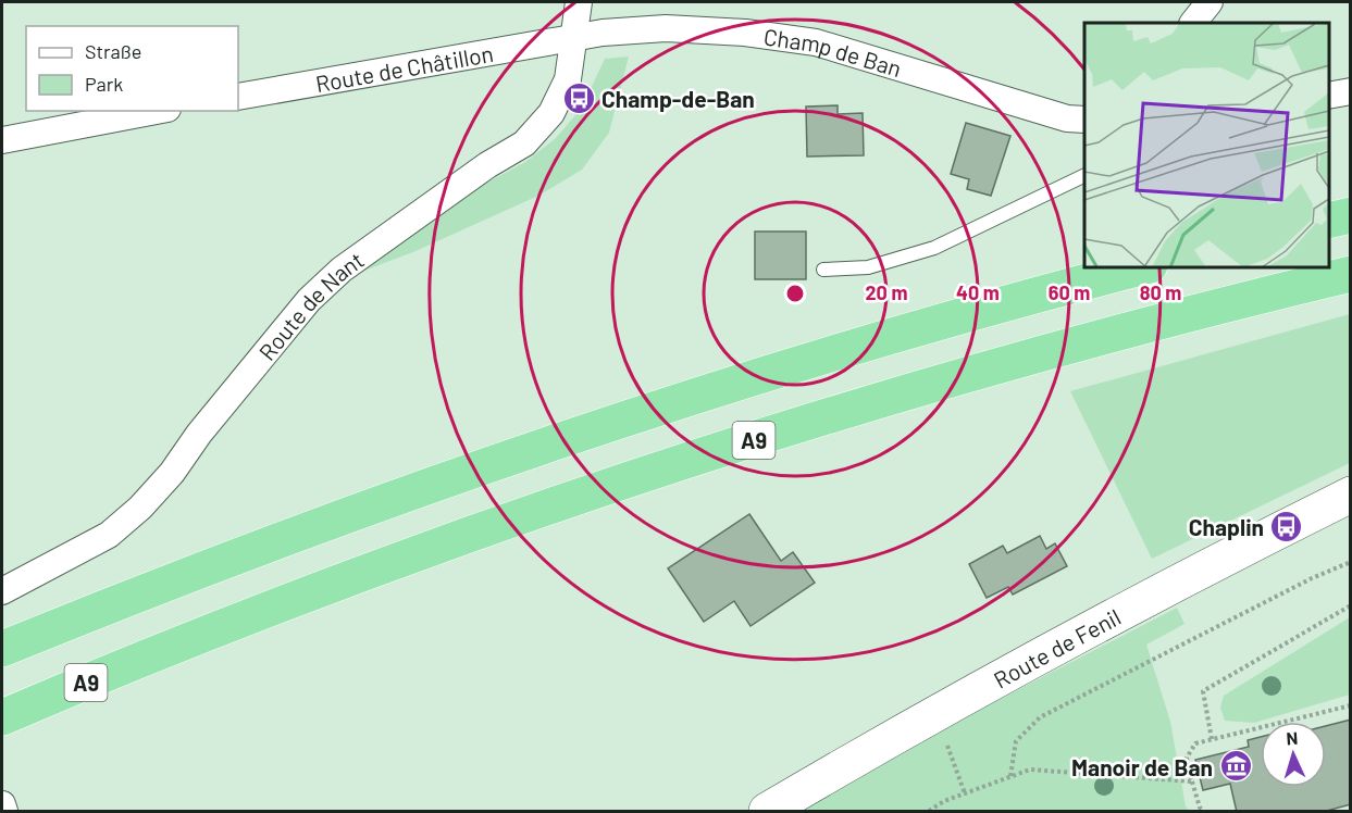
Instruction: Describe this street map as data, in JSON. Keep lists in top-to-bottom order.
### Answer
{
  "streets": {
    "highway": ["A9"],
    "street": [
      "Champ de Ban",
      "Route de Châtillon",
      "Route de Nant",
      "Route de Fenil"
    ]
  },
  "crossings": [
    ["Champ de Ban", "Route de Châtillon"],
    ["Champ de Ban", "Route de Nant"],
    ["Route de Châtillon", "Route de Nant"]
  ],
  "places": {
    "bus stop": ["Champ-de-Ban", "Chaplin"],
    "museum": ["Manoir de Ban"]
  },
  "legend": ["Straße", "Park"],
  "north": "top",
  "rings": [
    "20 m",
    "40 m",
    "60 m",
    "80 m"
  ]
}
